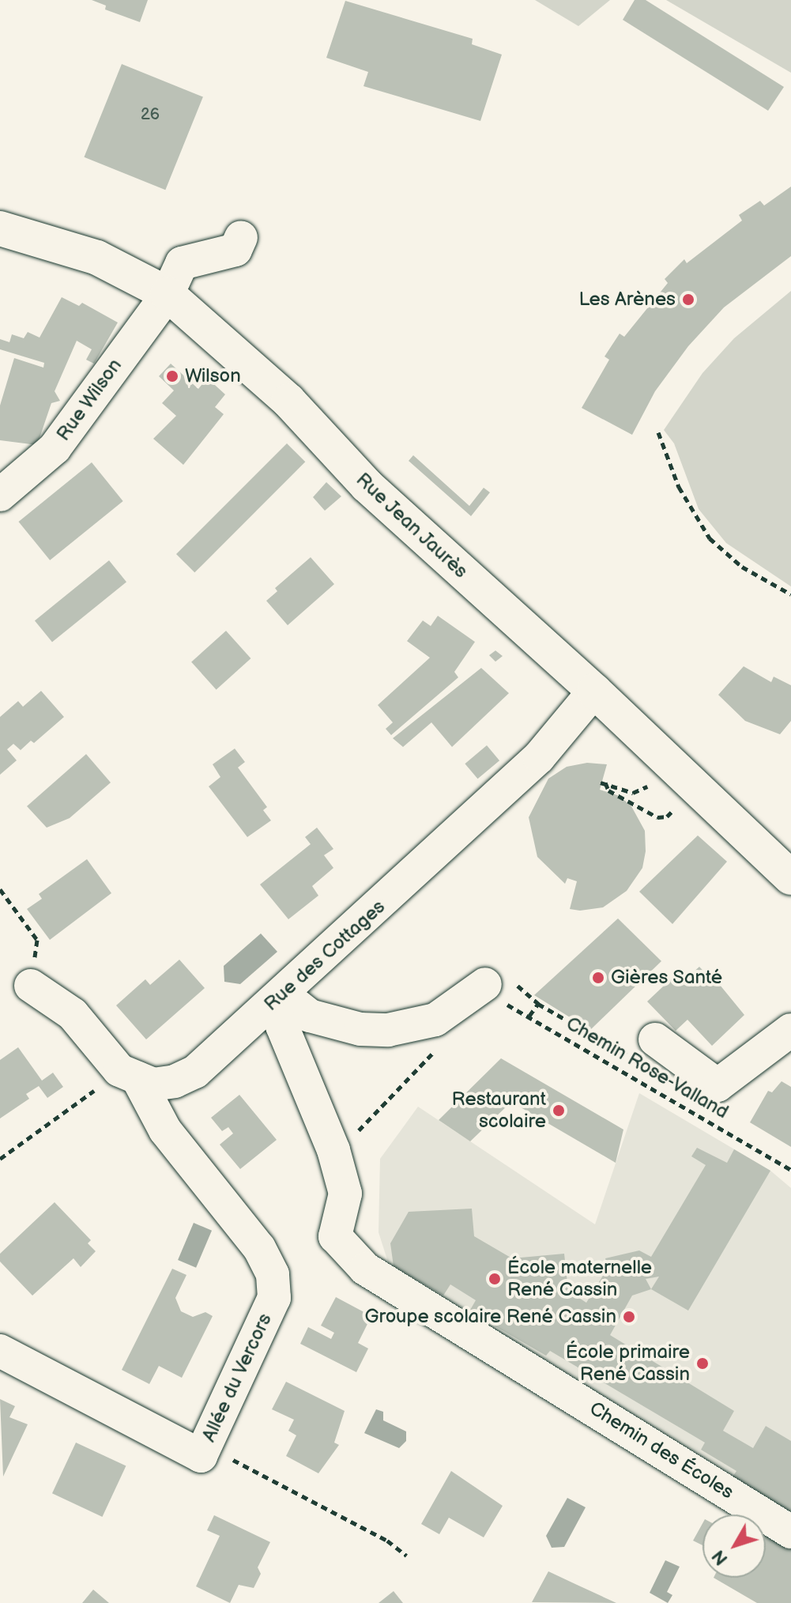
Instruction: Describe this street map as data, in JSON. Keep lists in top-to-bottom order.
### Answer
{
  "streets": {
    "main road": ["Rue Jean Jaurès"],
    "street": [
      "Rue Wilson",
      "Rue des Cottages",
      "Allée du Vercors",
      "Chemin des Écoles"
    ],
    "path": ["Chemin Rose-Valland"]
  },
  "crossings": [
    ["Rue Wilson", "Rue Jean Jaurès"],
    ["Rue Jean Jaurès", "Rue des Cottages"],
    ["Rue des Cottages", "Allée du Vercors"],
    ["Rue des Cottages", "Chemin des Écoles"]
  ],
  "places": [
    "Les Arènes",
    "Wilson",
    "Gières Santé",
    "Restaurant scolaire",
    "École maternelle René Cassin",
    "Groupe scolaire René Cassin",
    "École primaire René Cassin"
  ],
  "house_numbers": ["26"],
  "north": "bottom left"
}
